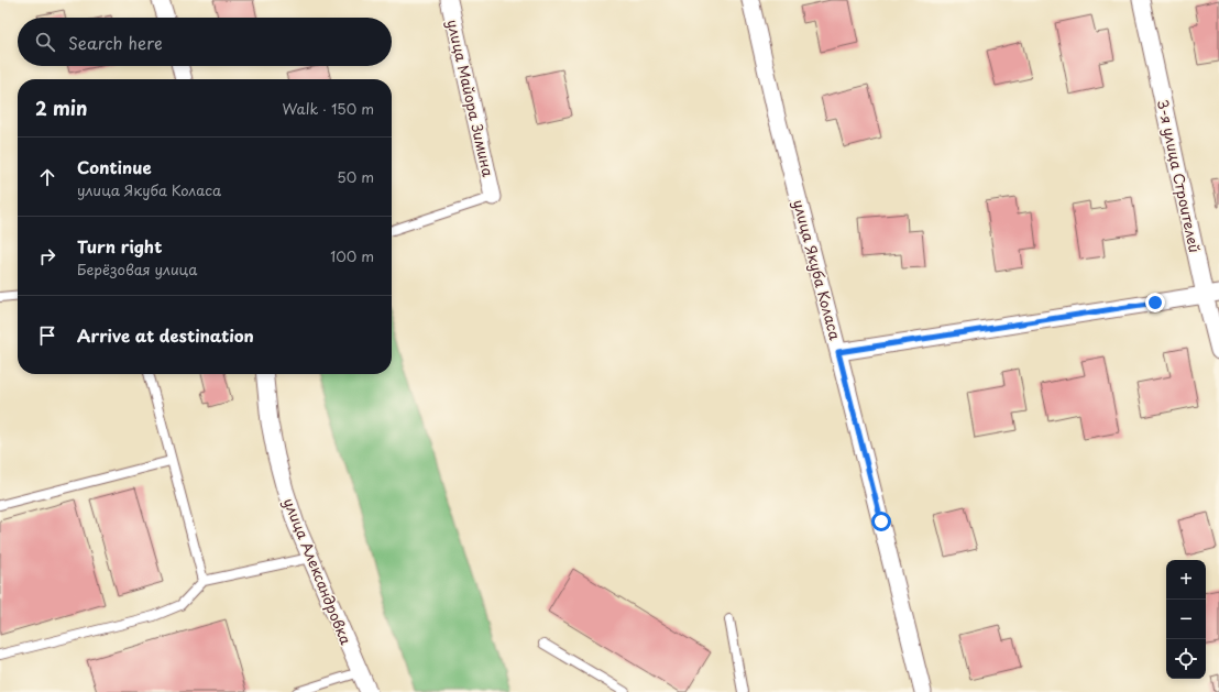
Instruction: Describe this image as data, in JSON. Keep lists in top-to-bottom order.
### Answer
{
  "streets": {
    "street": [
      "улица Майора Зимина",
      "3-я улица Строителей",
      "улица Якуба Коласа",
      "улица Александровка"
    ]
  },
  "page": {
    "search": "Search here",
    "heading": ["2 min", "Walk · 150 m"],
    "list": [
      ["Continue", "улица Якуба Коласа", "50 m"],
      ["Turn right", "Берёзовая улица", "100 m"],
      "Arrive at destination"
    ],
    "map_buttons": ["+", "−"]
  }
}
